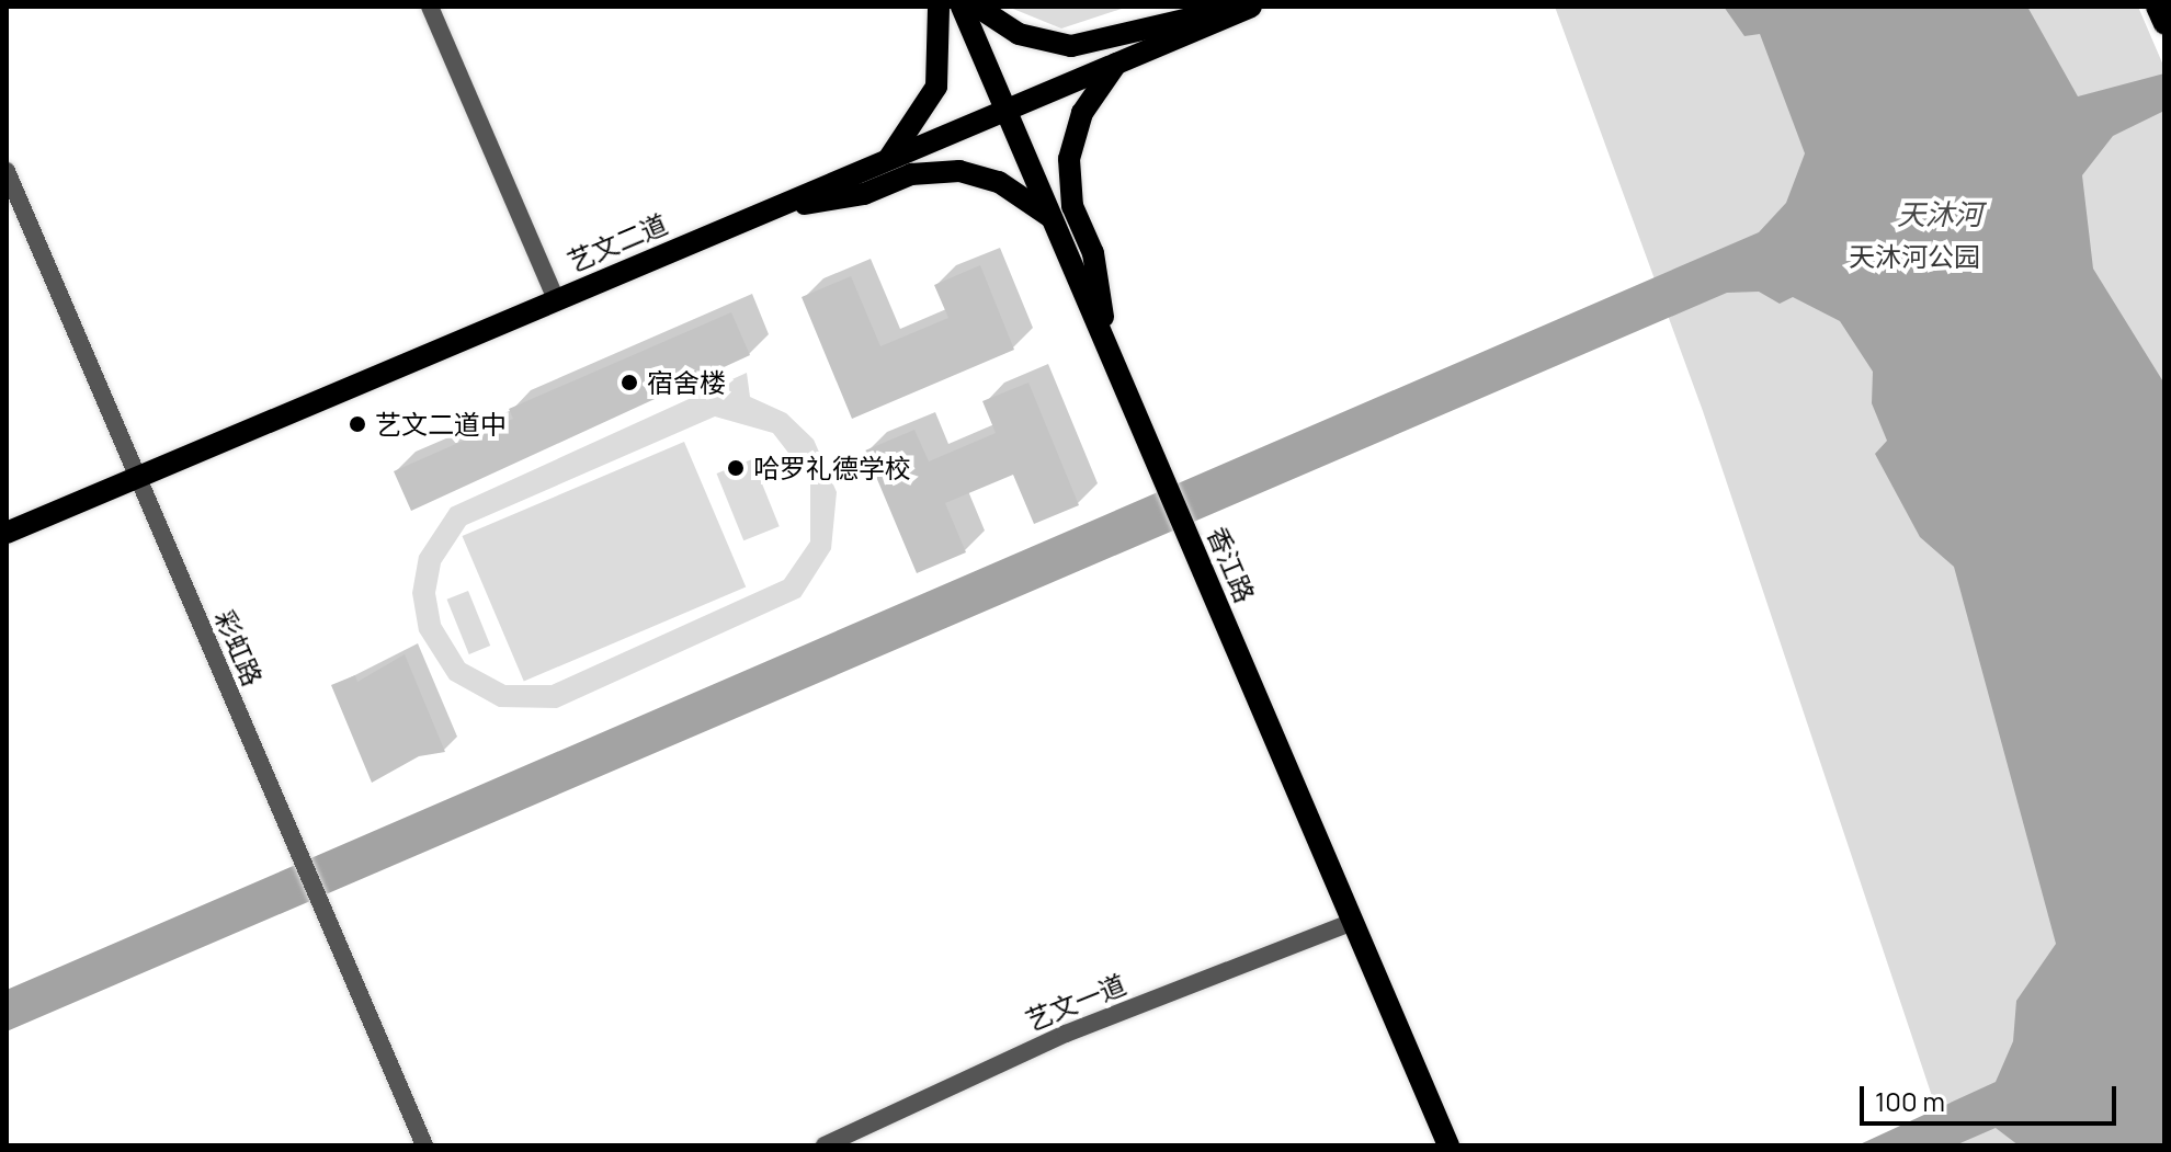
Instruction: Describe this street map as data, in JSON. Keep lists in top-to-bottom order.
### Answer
{
  "streets": {
    "main road": ["艺文二道", "香江路"],
    "street": ["彩虹路", "艺文一道"]
  },
  "crossings": [
    ["艺文二道", "香江路"],
    ["艺文二道", "彩虹路"],
    ["香江路", "艺文一道"]
  ],
  "water": ["天沐河"],
  "parks": ["天沐河公园"],
  "places": ["宿舍楼", "艺文二道中", "哈罗礼德学校"],
  "scale_bar": "100 m"
}
